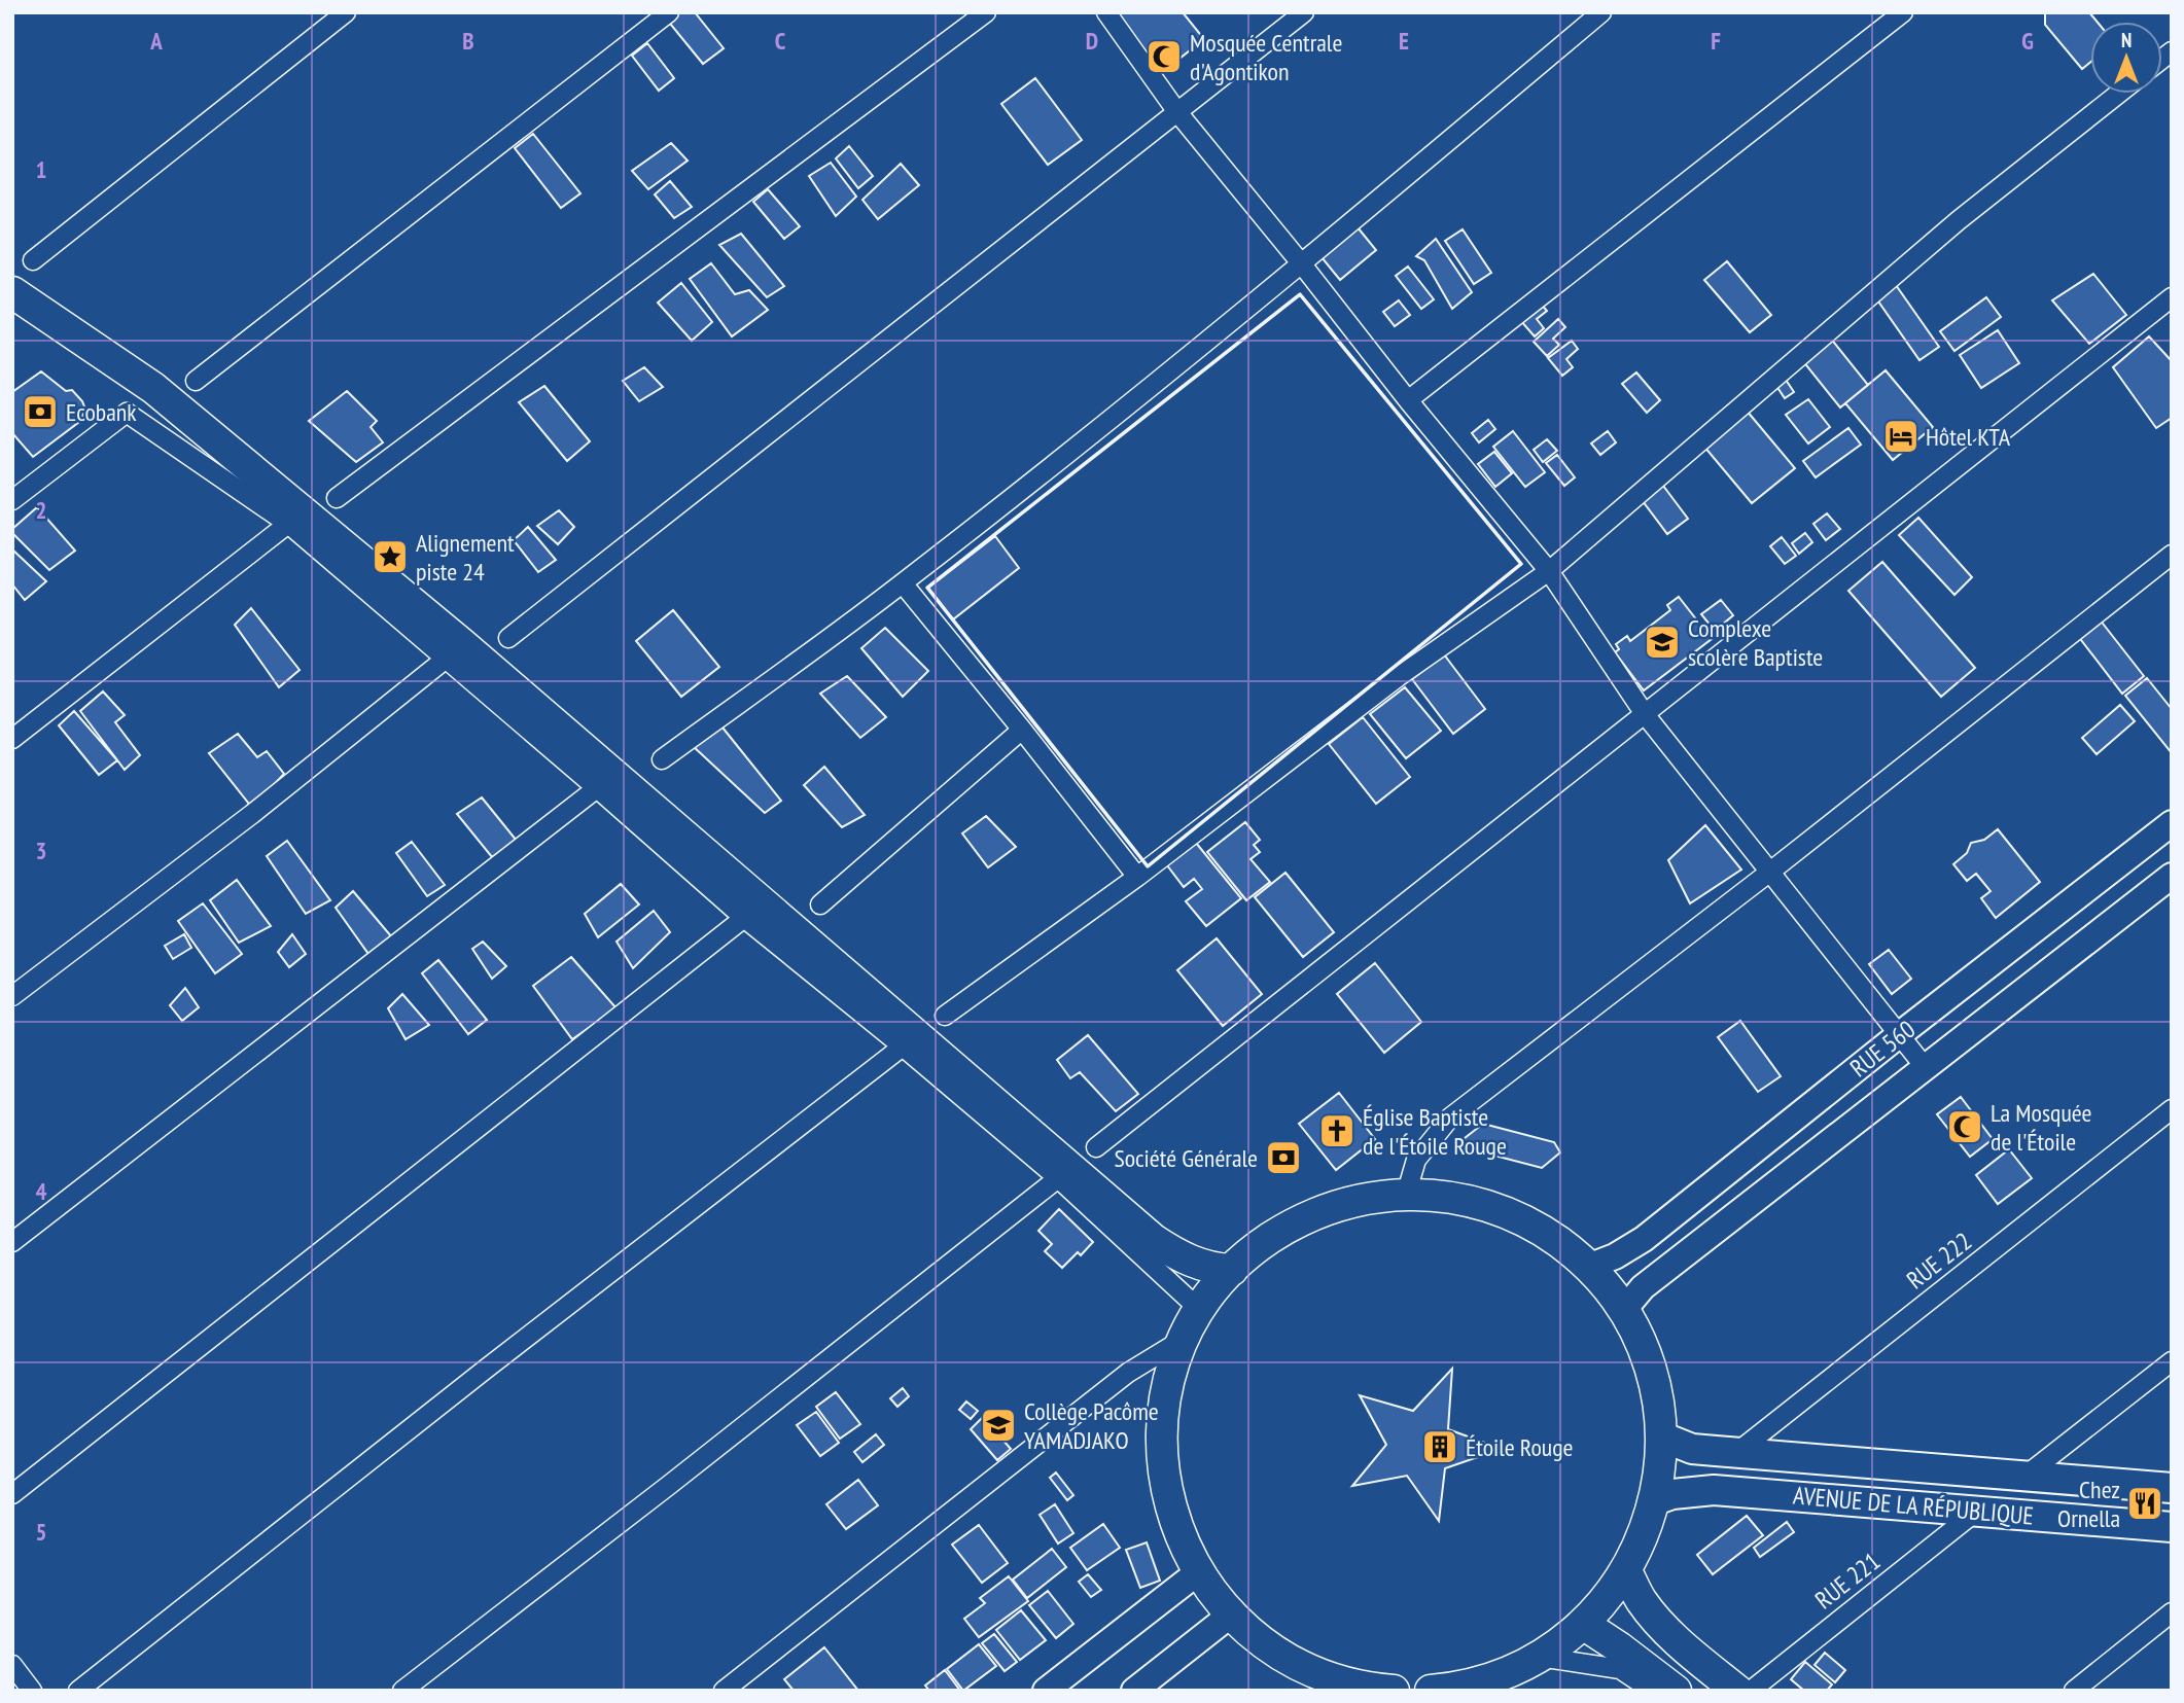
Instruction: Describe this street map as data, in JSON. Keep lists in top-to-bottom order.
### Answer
{
  "streets": {
    "main road": ["RUE 560", "AVENUE DE LA RÉPUBLIQUE"],
    "street": ["RUE 222", "RUE 221"]
  },
  "crossings": [
    ["RUE 222", "AVENUE DE LA RÉPUBLIQUE"],
    ["AVENUE DE LA RÉPUBLIQUE", "RUE 221"]
  ],
  "places": {
    "mosque": ["Mosquée Centrale d'Agontikon", "La Mosquée de l'Étoile"],
    "bank": ["Ecobank", "Société Générale"],
    "hotel": ["Hôtel KTA"],
    "place": ["Alignement piste 24"],
    "school or university": ["Complexe scolère Baptiste", "Collège Pacôme YAMADJAKO"],
    "church": ["Église Baptiste de l'Étoile Rouge"],
    "building": ["Étoile Rouge"],
    "restaurant": ["Chez Ornella"]
  },
  "north": "top",
  "grid": {
    "columns": [
      "A",
      "B",
      "C",
      "D",
      "E",
      "F",
      "G"
    ],
    "rows": [
      "1",
      "2",
      "3",
      "4",
      "5"
    ]
  }
}
